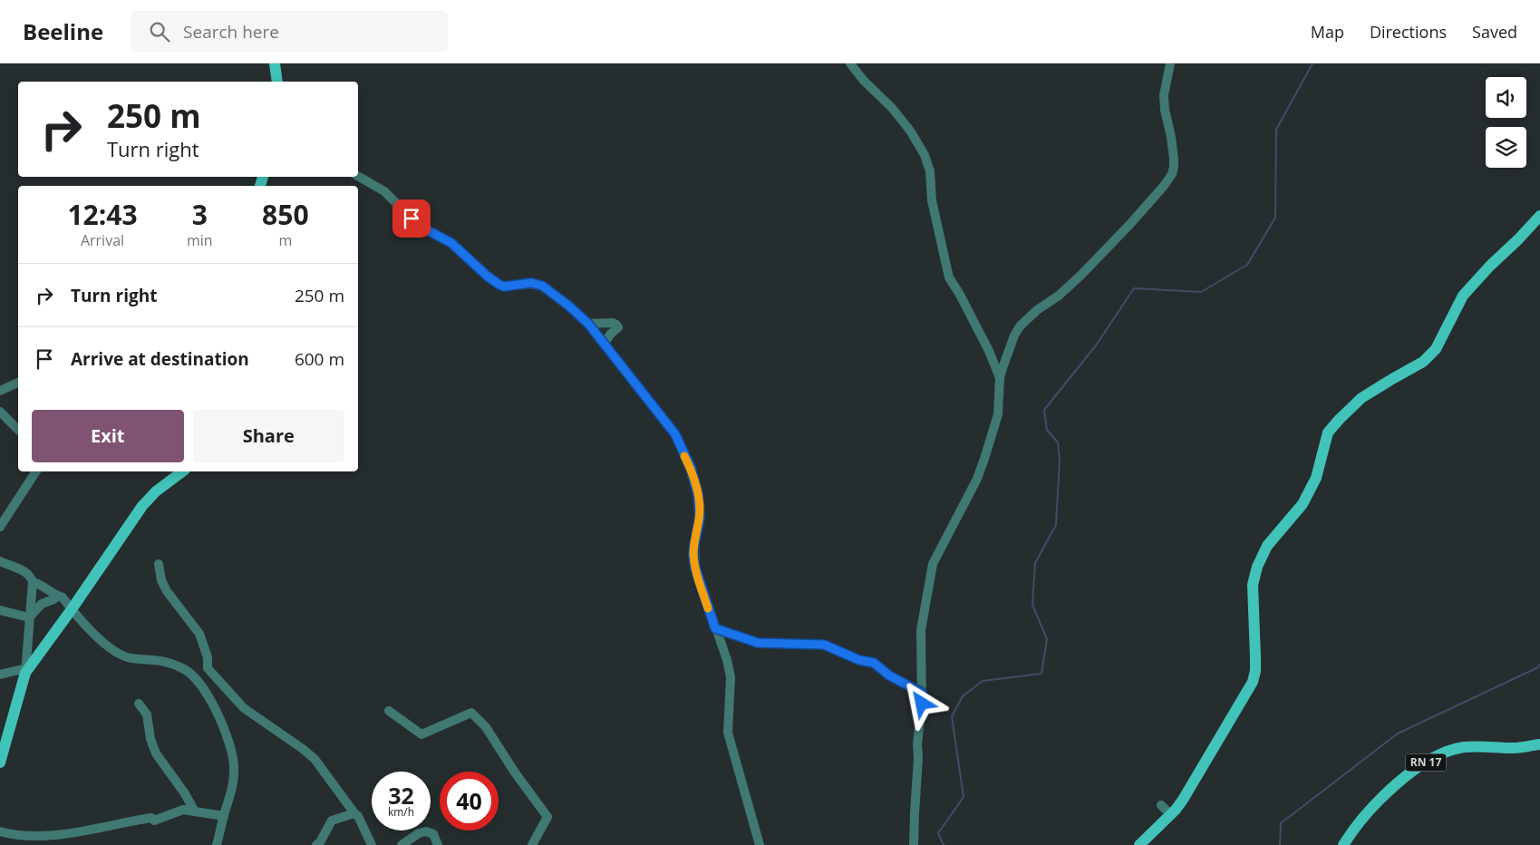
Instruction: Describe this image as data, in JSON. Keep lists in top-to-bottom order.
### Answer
{
  "streets": {
    "main road": ["RN 17"]
  },
  "page": {
    "header": "Beeline",
    "search": "Search here",
    "nav": ["Map", "Directions", "Saved"],
    "turn": ["250 m", "Turn right"],
    "eta": [
      "12:43",
      "Arrival",
      "3",
      "min",
      "850",
      "m"
    ],
    "list": [
      {
        "name": "Turn right",
        "value": "250 m"
      },
      {
        "name": "Arrive at destination",
        "value": "600 m"
      }
    ],
    "buttons": ["Exit", "Share"],
    "speed": "32 km/h",
    "limit": "40"
  }
}
